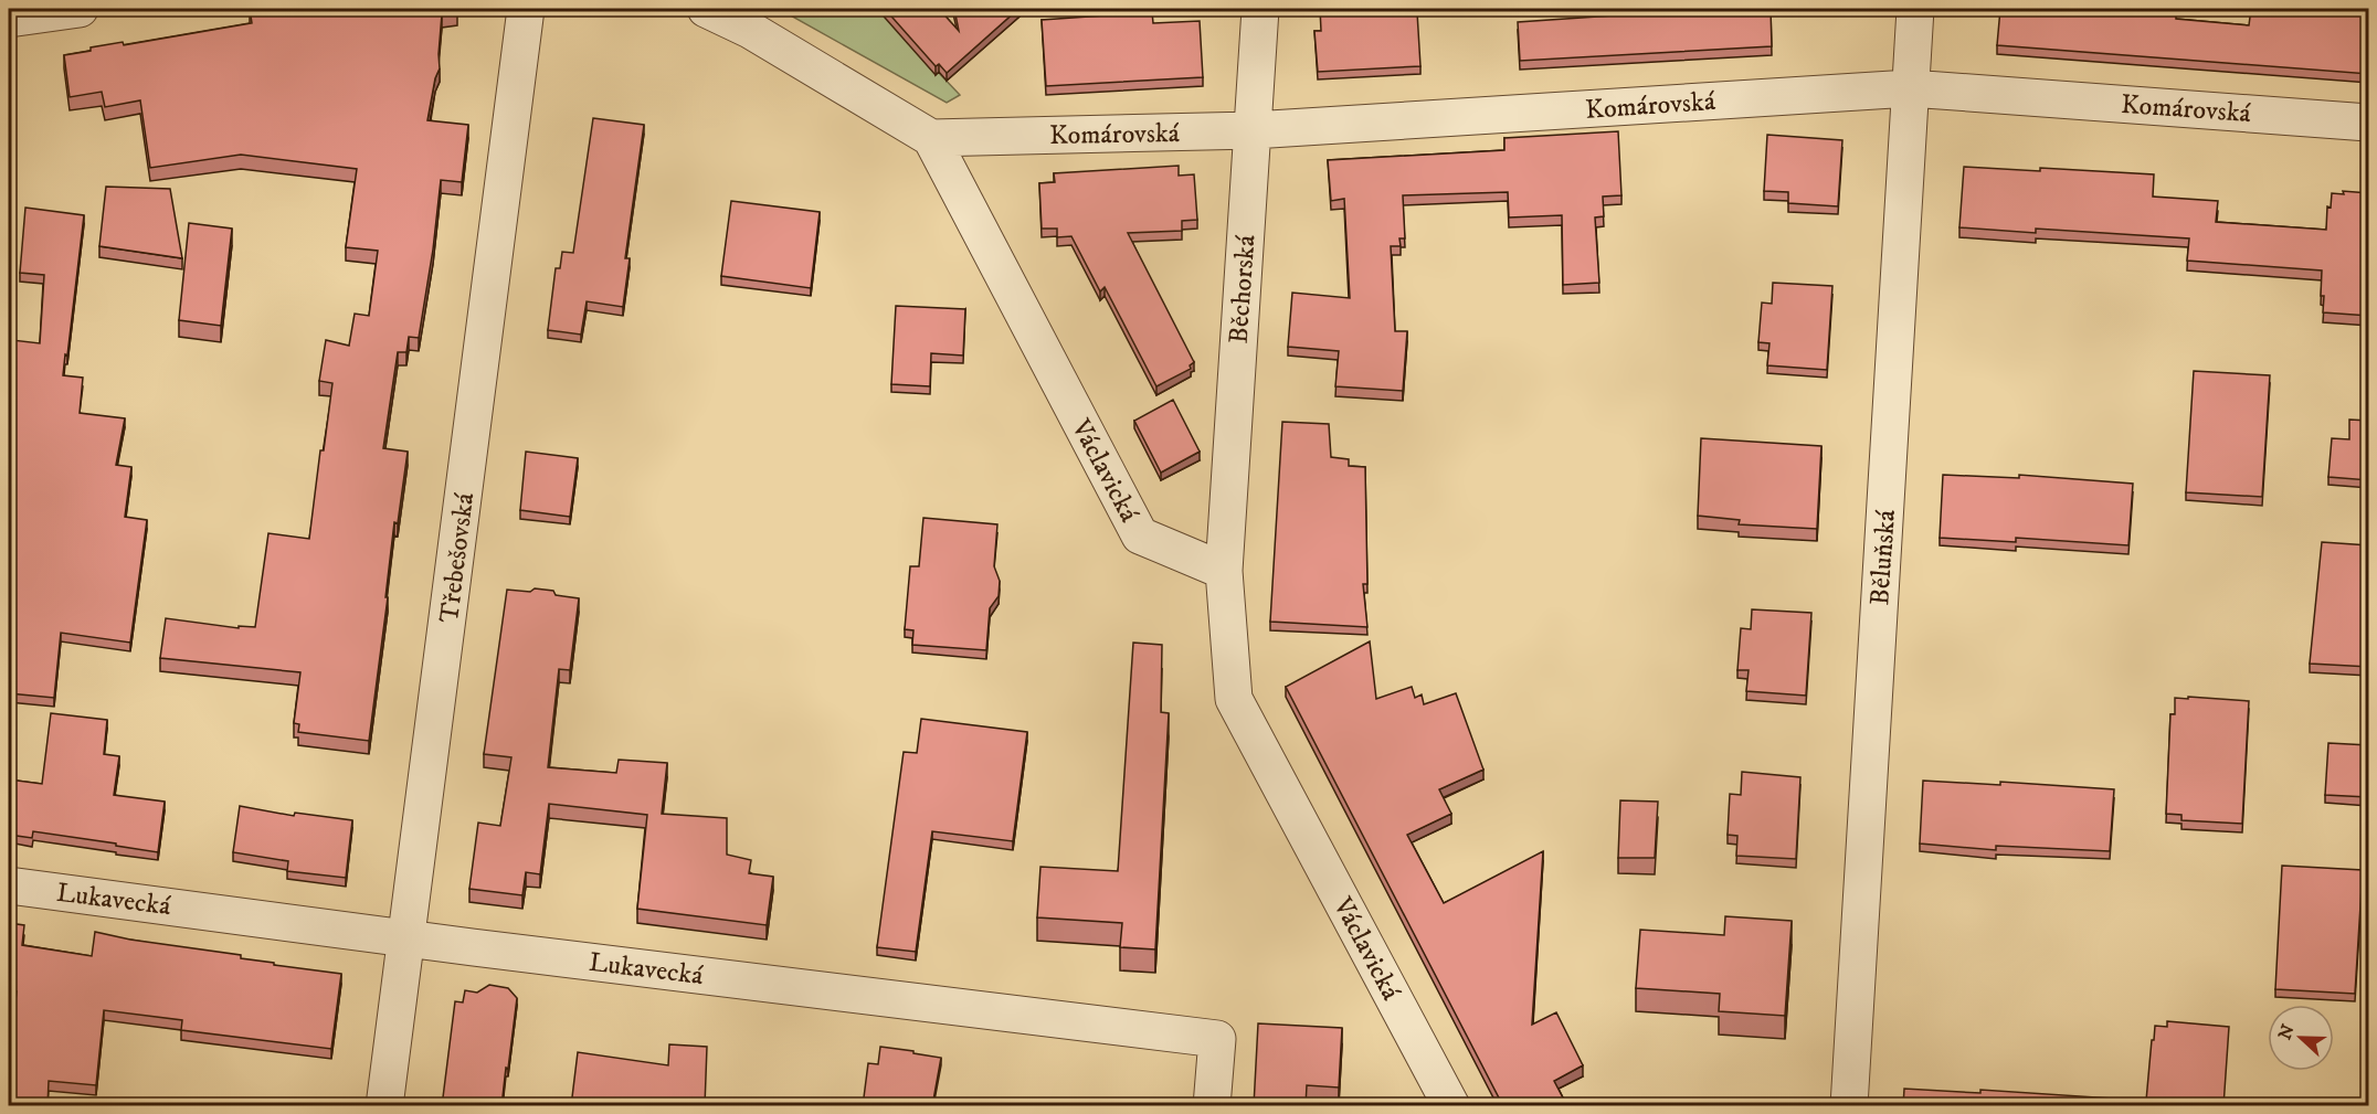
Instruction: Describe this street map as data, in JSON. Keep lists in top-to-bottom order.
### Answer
{
  "streets": {
    "street": [
      "Komárovská",
      "Běchorská",
      "Václavická",
      "Třebešovská",
      "Běluňská",
      "Lukavecká"
    ]
  },
  "crossings": [
    ["Komárovská", "Běchorská"],
    ["Komárovská", "Václavická"],
    ["Komárovská", "Běluňská"],
    ["Běchorská", "Václavická"],
    ["Třebešovská", "Lukavecká"]
  ],
  "north": "left"
}
